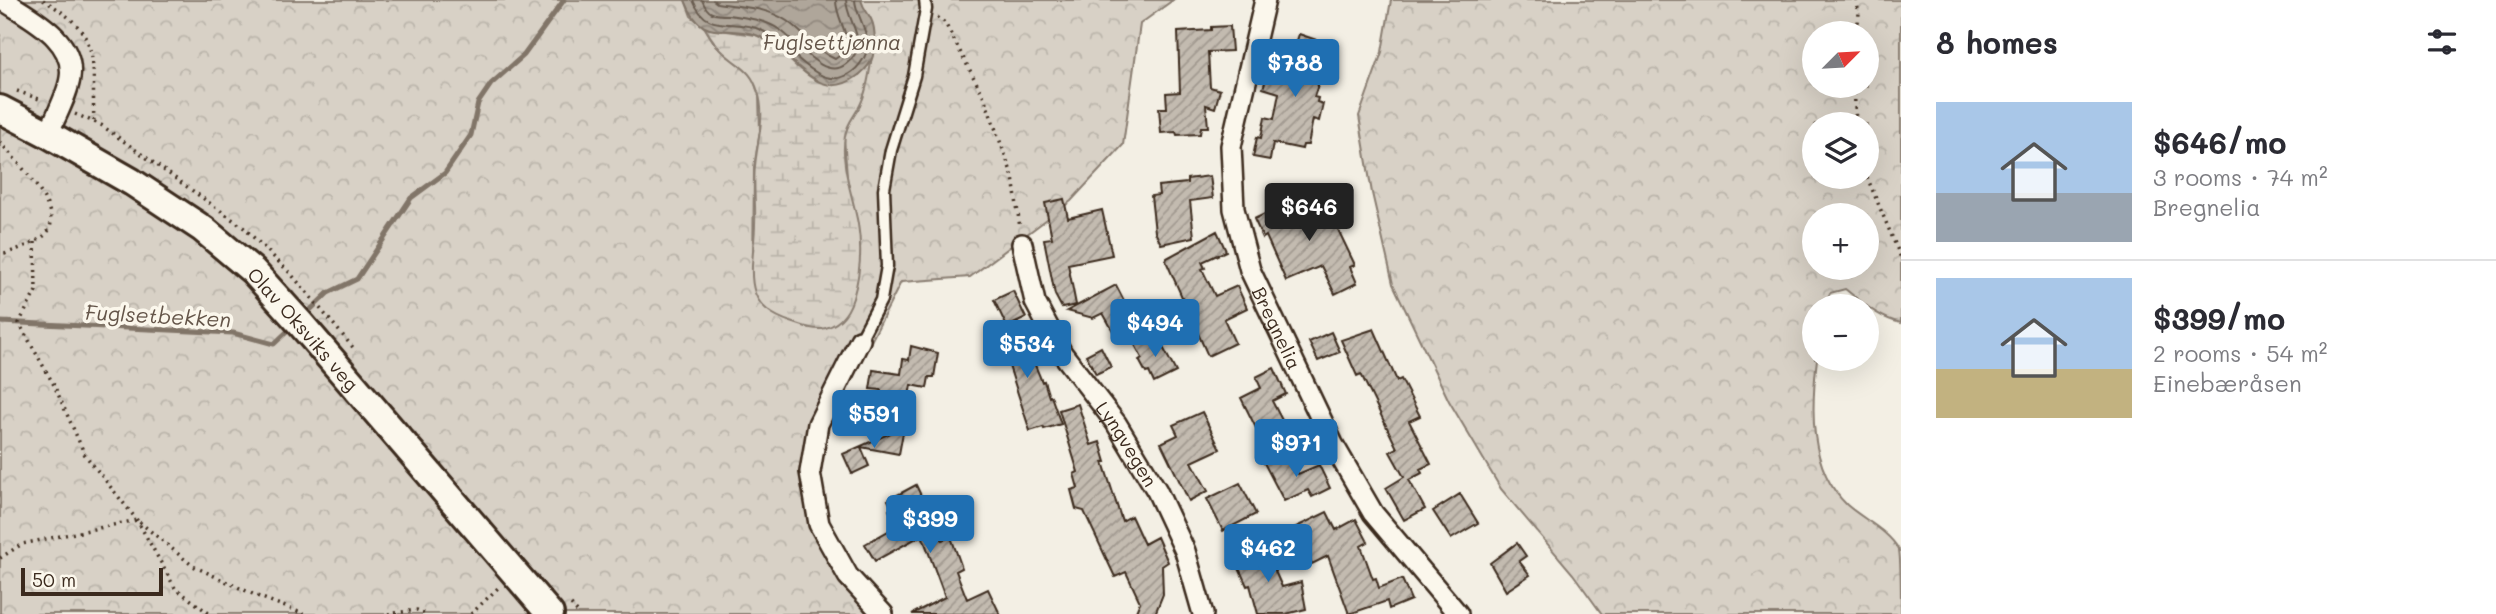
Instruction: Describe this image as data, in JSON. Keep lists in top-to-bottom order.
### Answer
{
  "streets": {
    "street": ["Bregnelia", "Olav Oksviks veg", "Lyngvegen"]
  },
  "water": ["Fuglsettjønna", "Fuglsetbekken"],
  "scale_bar": "50 m",
  "north": "top right",
  "page": {
    "heading": "8 homes",
    "map_buttons": ["+", "−"],
    "price": [
      "$788",
      "$646",
      "$494",
      "$534",
      "$591",
      "$971",
      "$399",
      "$462"
    ],
    "list": [
      {
        "name": "$646/mo",
        "note": "3 rooms · 74 m² · Bregnelia"
      },
      {
        "name": "$399/mo",
        "note": "2 rooms · 54 m² · Einebæråsen"
      }
    ],
    "scale": "50 m"
  }
}
